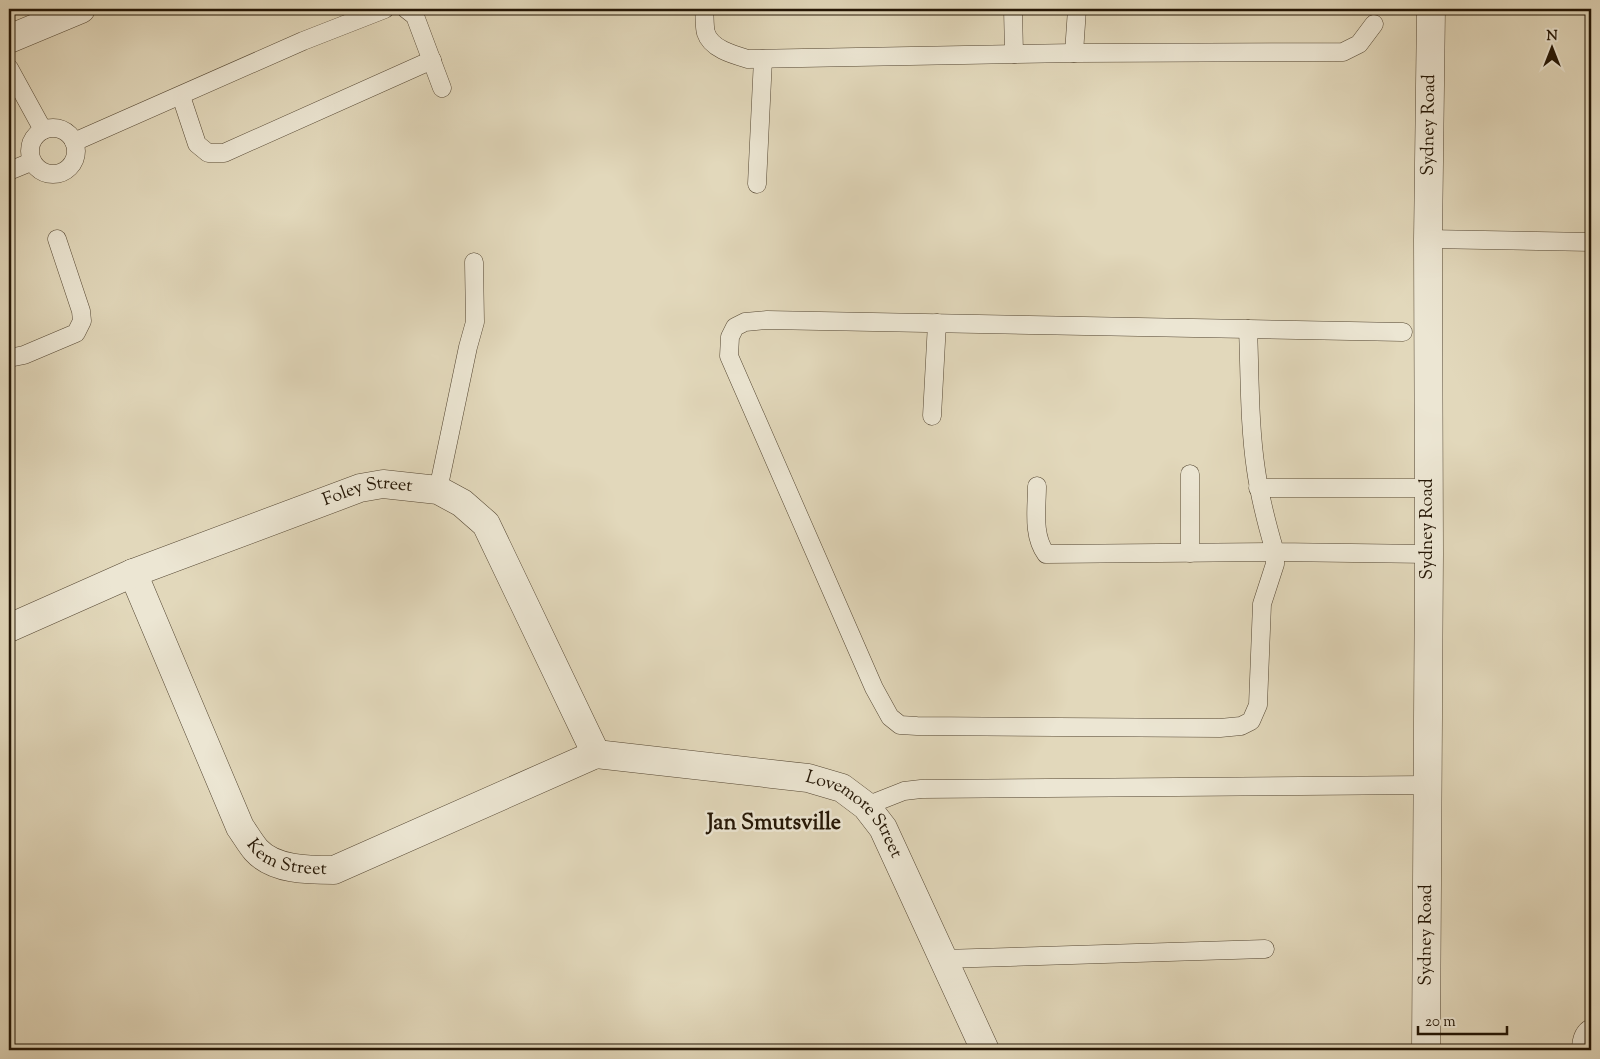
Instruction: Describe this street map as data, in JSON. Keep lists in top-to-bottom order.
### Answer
{
  "streets": {
    "street": [
      "Sydney Road",
      "Foley Street",
      "Lovemore Street",
      "Kem Street"
    ]
  },
  "crossings": [
    ["Foley Street", "Lovemore Street"],
    ["Foley Street", "Kem Street"],
    ["Lovemore Street", "Kem Street"]
  ],
  "districts": ["Jan Smutsville"],
  "scale_bar": "20 m",
  "north": "top"
}
